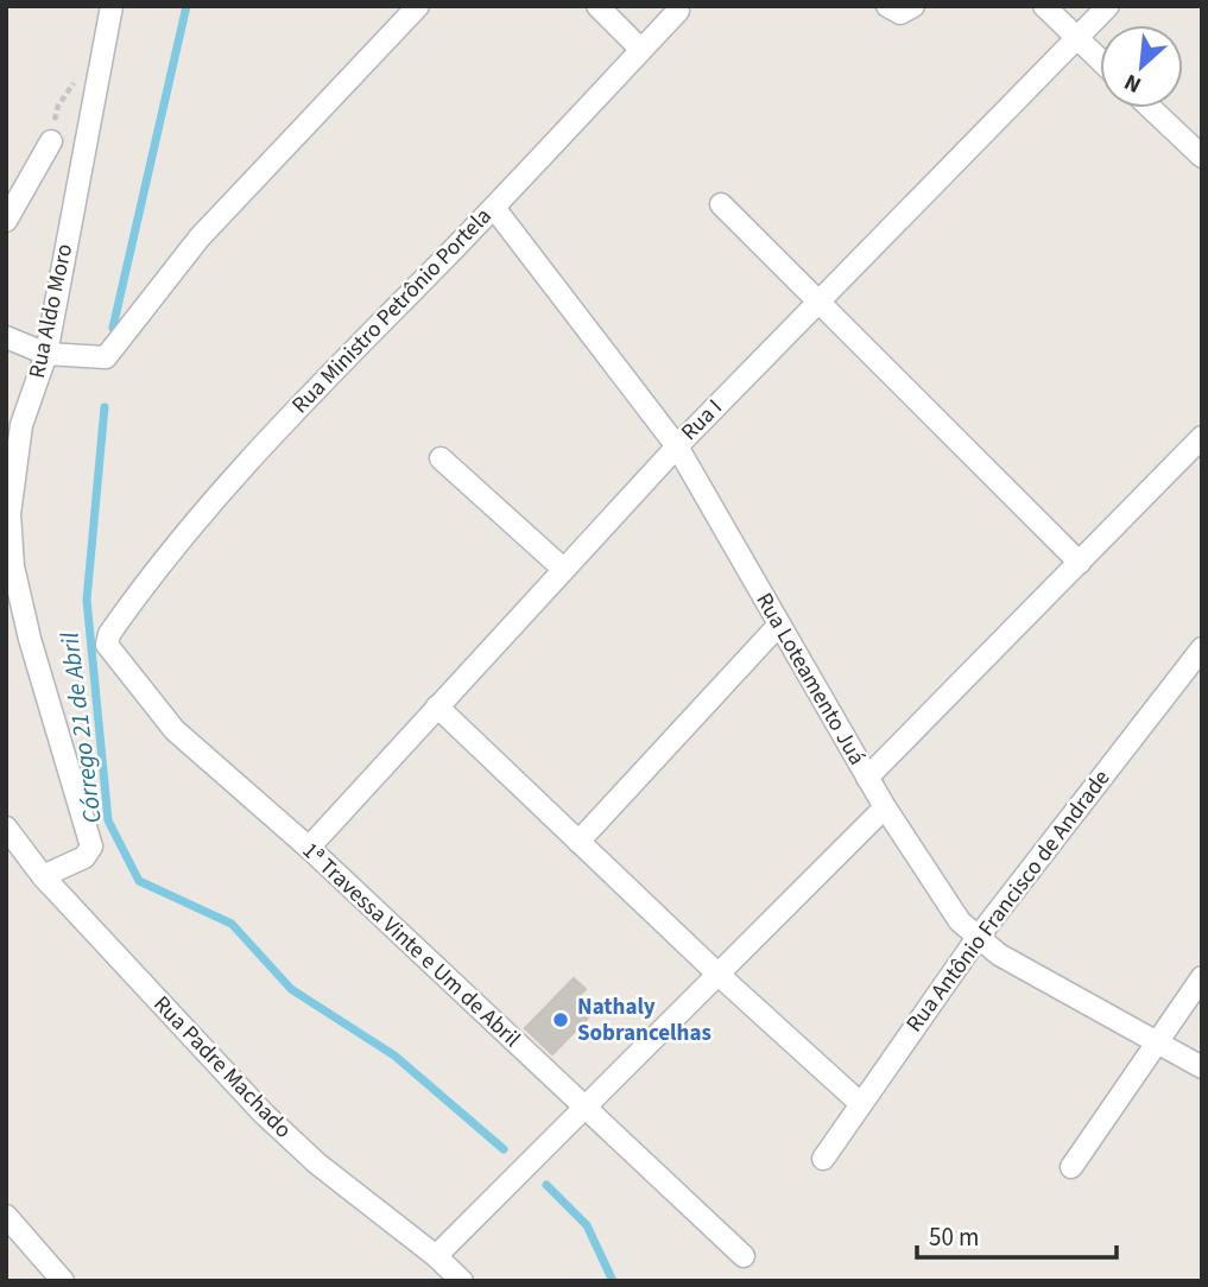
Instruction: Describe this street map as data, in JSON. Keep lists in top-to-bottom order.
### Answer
{
  "streets": {
    "street": [
      "Rua Aldo Moro",
      "Rua Ministro Petrônio Portela",
      "Rua I",
      "Rua Loteamento Juá",
      "Rua Antônio Francisco de Andrade",
      "1ª Travessa Vinte e Um de Abril",
      "Rua Padre Machado"
    ]
  },
  "crossings": [
    ["Rua Aldo Moro", "Rua Padre Machado"],
    ["Rua Ministro Petrônio Portela", "Rua Loteamento Juá"],
    ["Rua Ministro Petrônio Portela", "1ª Travessa Vinte e Um de Abril"],
    ["Rua I", "Rua Loteamento Juá"],
    ["Rua I", "1ª Travessa Vinte e Um de Abril"],
    ["Rua Loteamento Juá", "Rua Antônio Francisco de Andrade"]
  ],
  "water": ["Córrego 21 de Abril"],
  "places": ["Nathaly Sobrancelhas"],
  "scale_bar": "50 m",
  "north": "bottom left"
}
